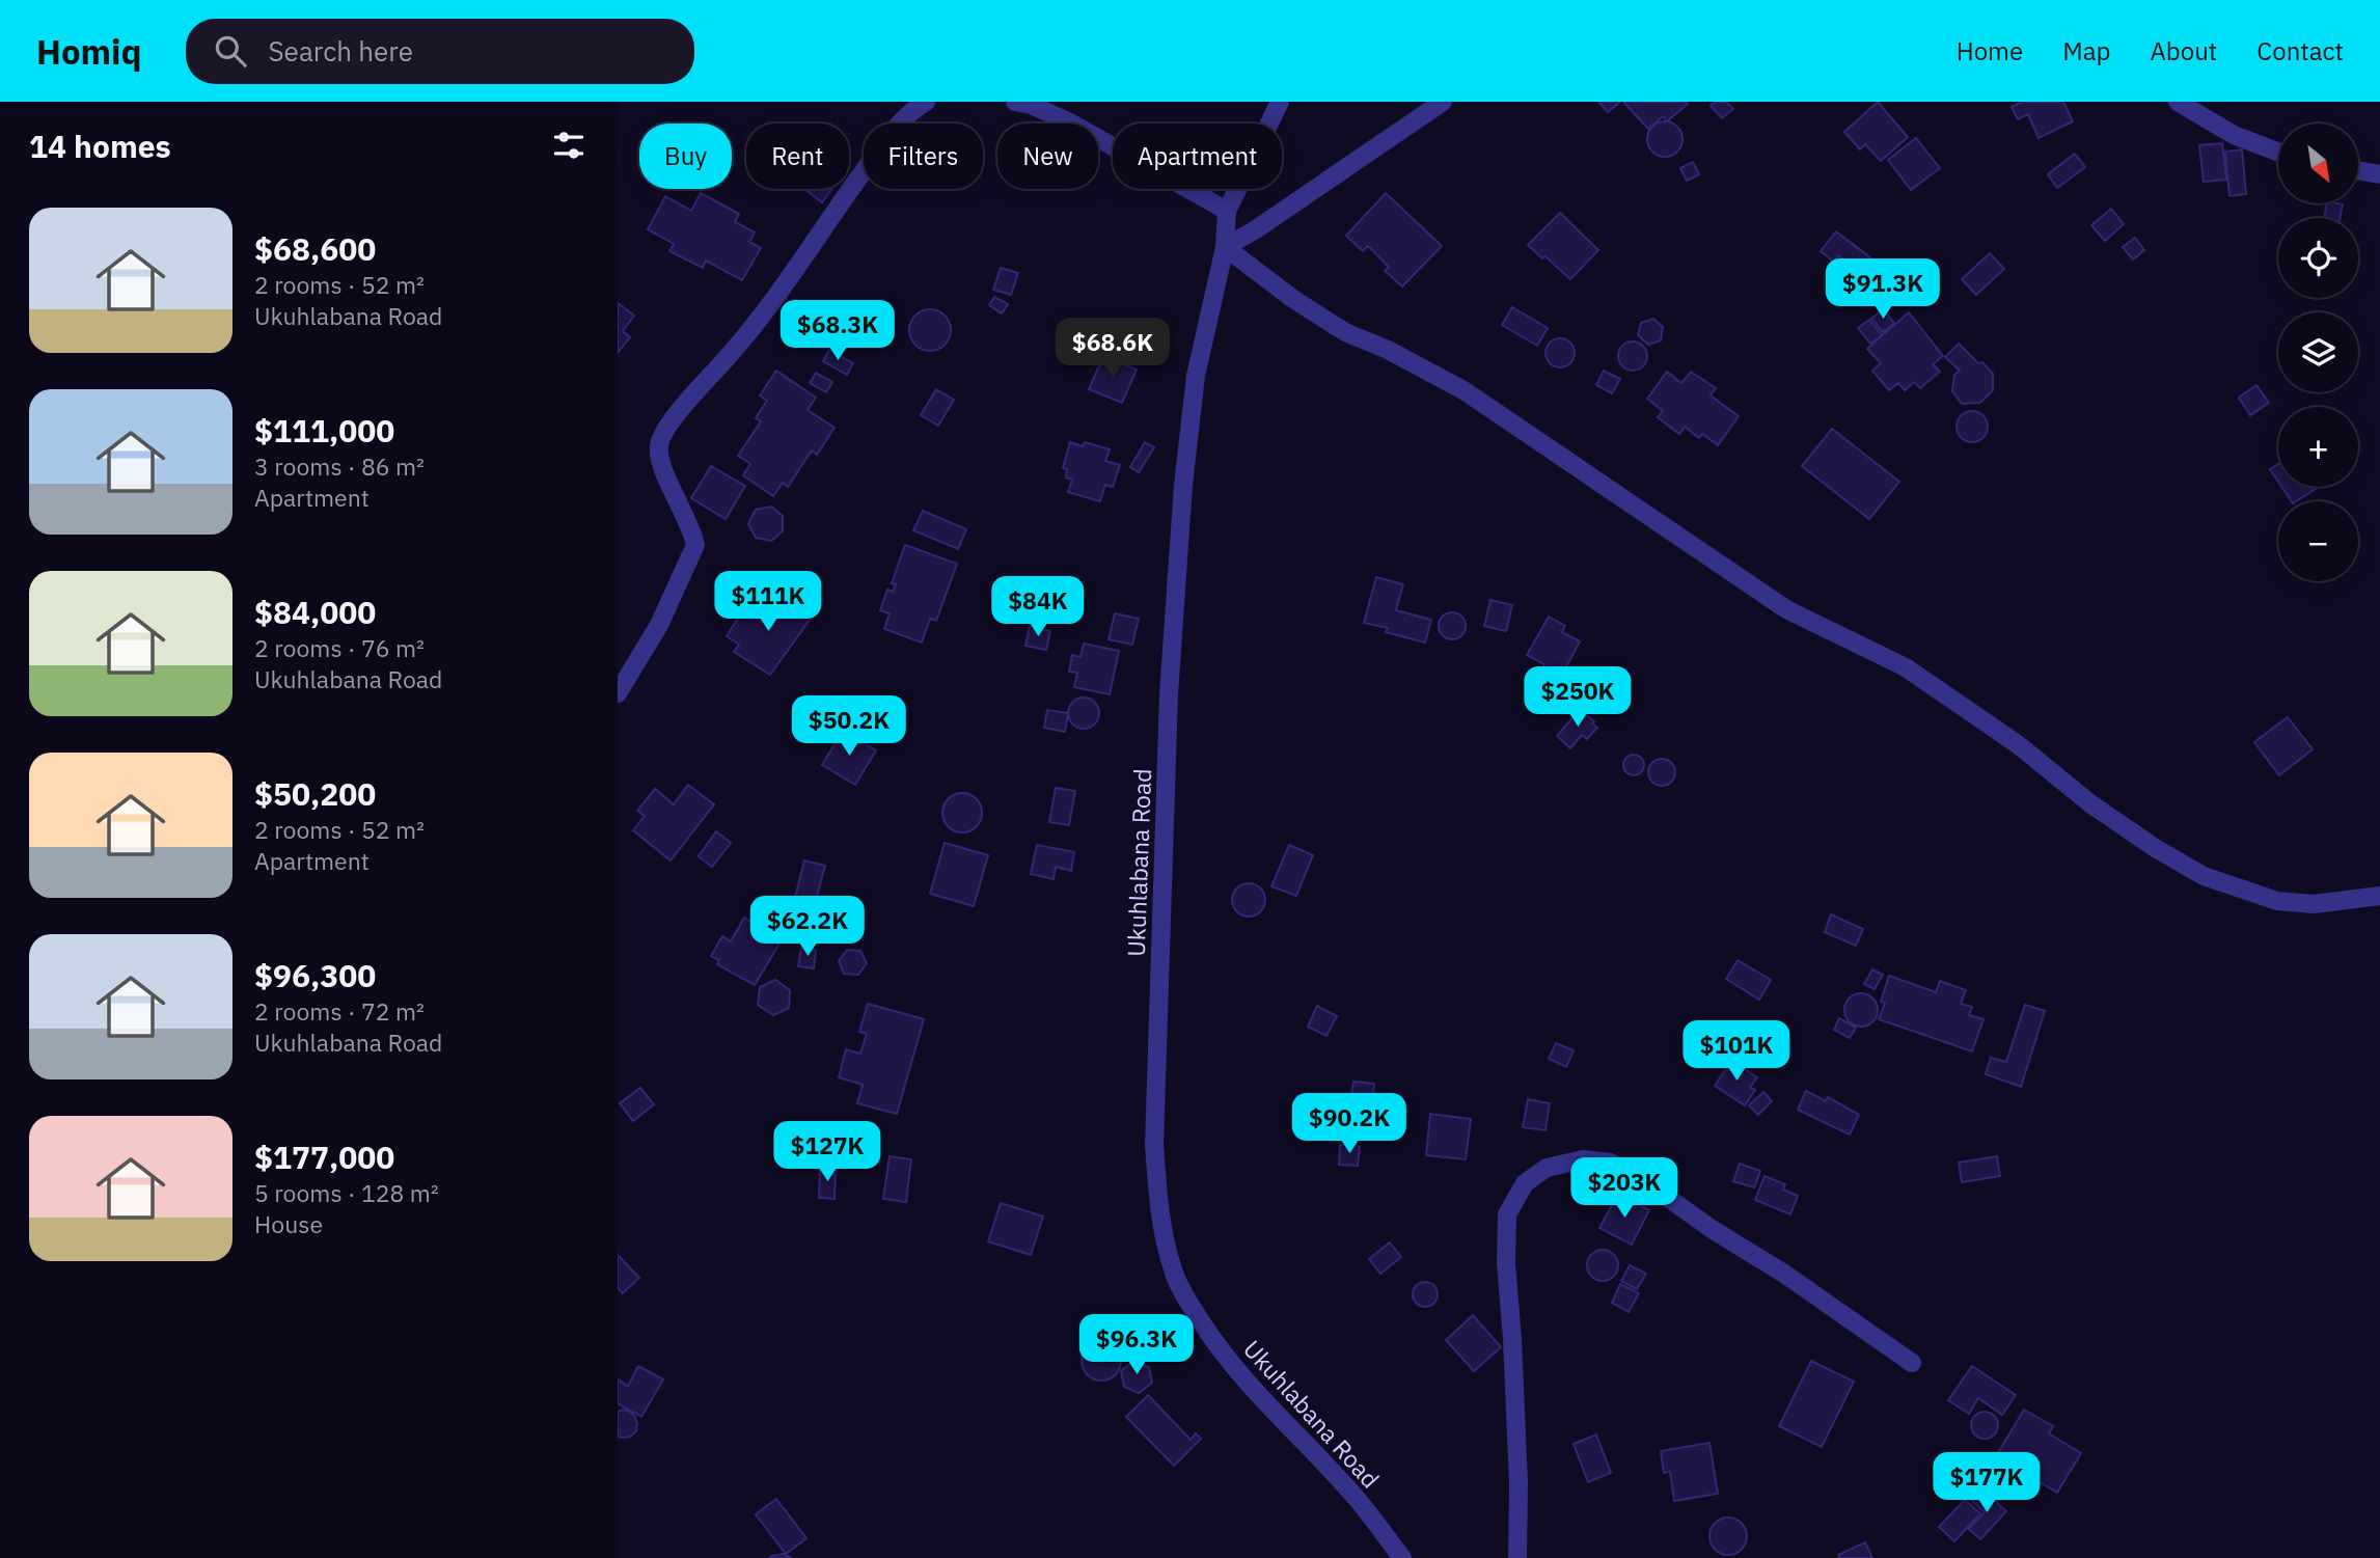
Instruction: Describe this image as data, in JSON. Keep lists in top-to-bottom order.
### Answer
{
  "streets": {
    "street": ["Ukuhlabana Road"]
  },
  "north": "bottom right",
  "page": {
    "header": "Homiq",
    "search": "Search here",
    "nav": [
      "Home",
      "Map",
      "About",
      "Contact"
    ],
    "heading": "14 homes",
    "map_buttons": ["+", "−"],
    "chip": [
      "Buy",
      "Rent",
      "Filters",
      "New",
      "Apartment"
    ],
    "list": [
      {
        "name": "$68,600",
        "note": "2 rooms · 52 m² · Ukuhlabana Road"
      },
      {
        "name": "$111,000",
        "note": "3 rooms · 86 m² · Apartment"
      },
      {
        "name": "$84,000",
        "note": "2 rooms · 76 m² · Ukuhlabana Road"
      },
      {
        "name": "$50,200",
        "note": "2 rooms · 52 m² · Apartment"
      },
      {
        "name": "$96,300",
        "note": "2 rooms · 72 m² · Ukuhlabana Road"
      },
      {
        "name": "$177,000",
        "note": "5 rooms · 128 m² · House"
      }
    ],
    "price": [
      "$91.3K",
      "$68.3K",
      "$68.6K",
      "$111K",
      "$84K",
      "$250K",
      "$50.2K",
      "$62.2K",
      "$101K",
      "$90.2K",
      "$127K",
      "$203K",
      "$96.3K",
      "$177K"
    ]
  }
}
